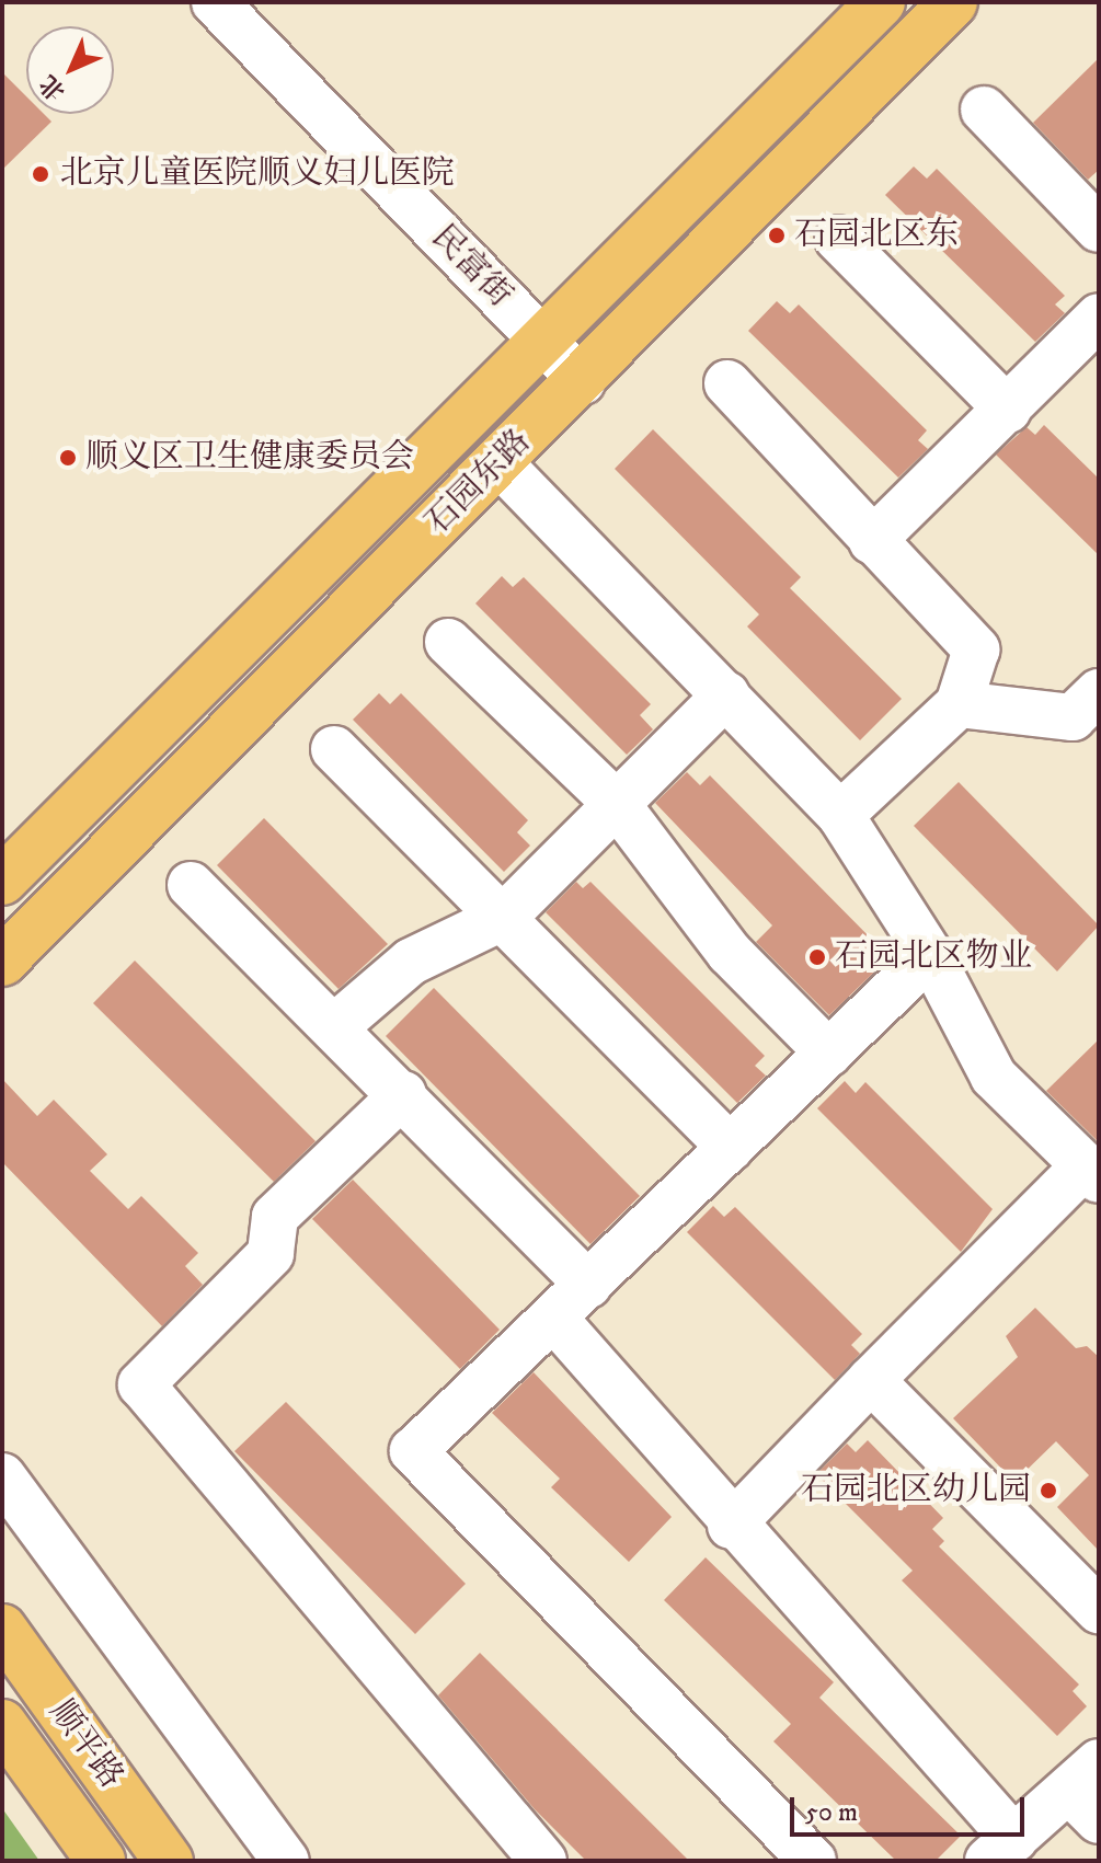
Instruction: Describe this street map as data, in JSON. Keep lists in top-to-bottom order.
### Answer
{
  "streets": {
    "main road": ["石园东路", "顺平路"],
    "street": ["民富街"]
  },
  "crossings": [
    ["民富街", "石园东路"]
  ],
  "places": [
    "北京儿童医院顺义妇儿医院",
    "石园北区东",
    "顺义区卫生健康委员会",
    "石园北区物业",
    "石园北区幼儿园"
  ],
  "scale_bar": "50 m",
  "north": "bottom left"
}
